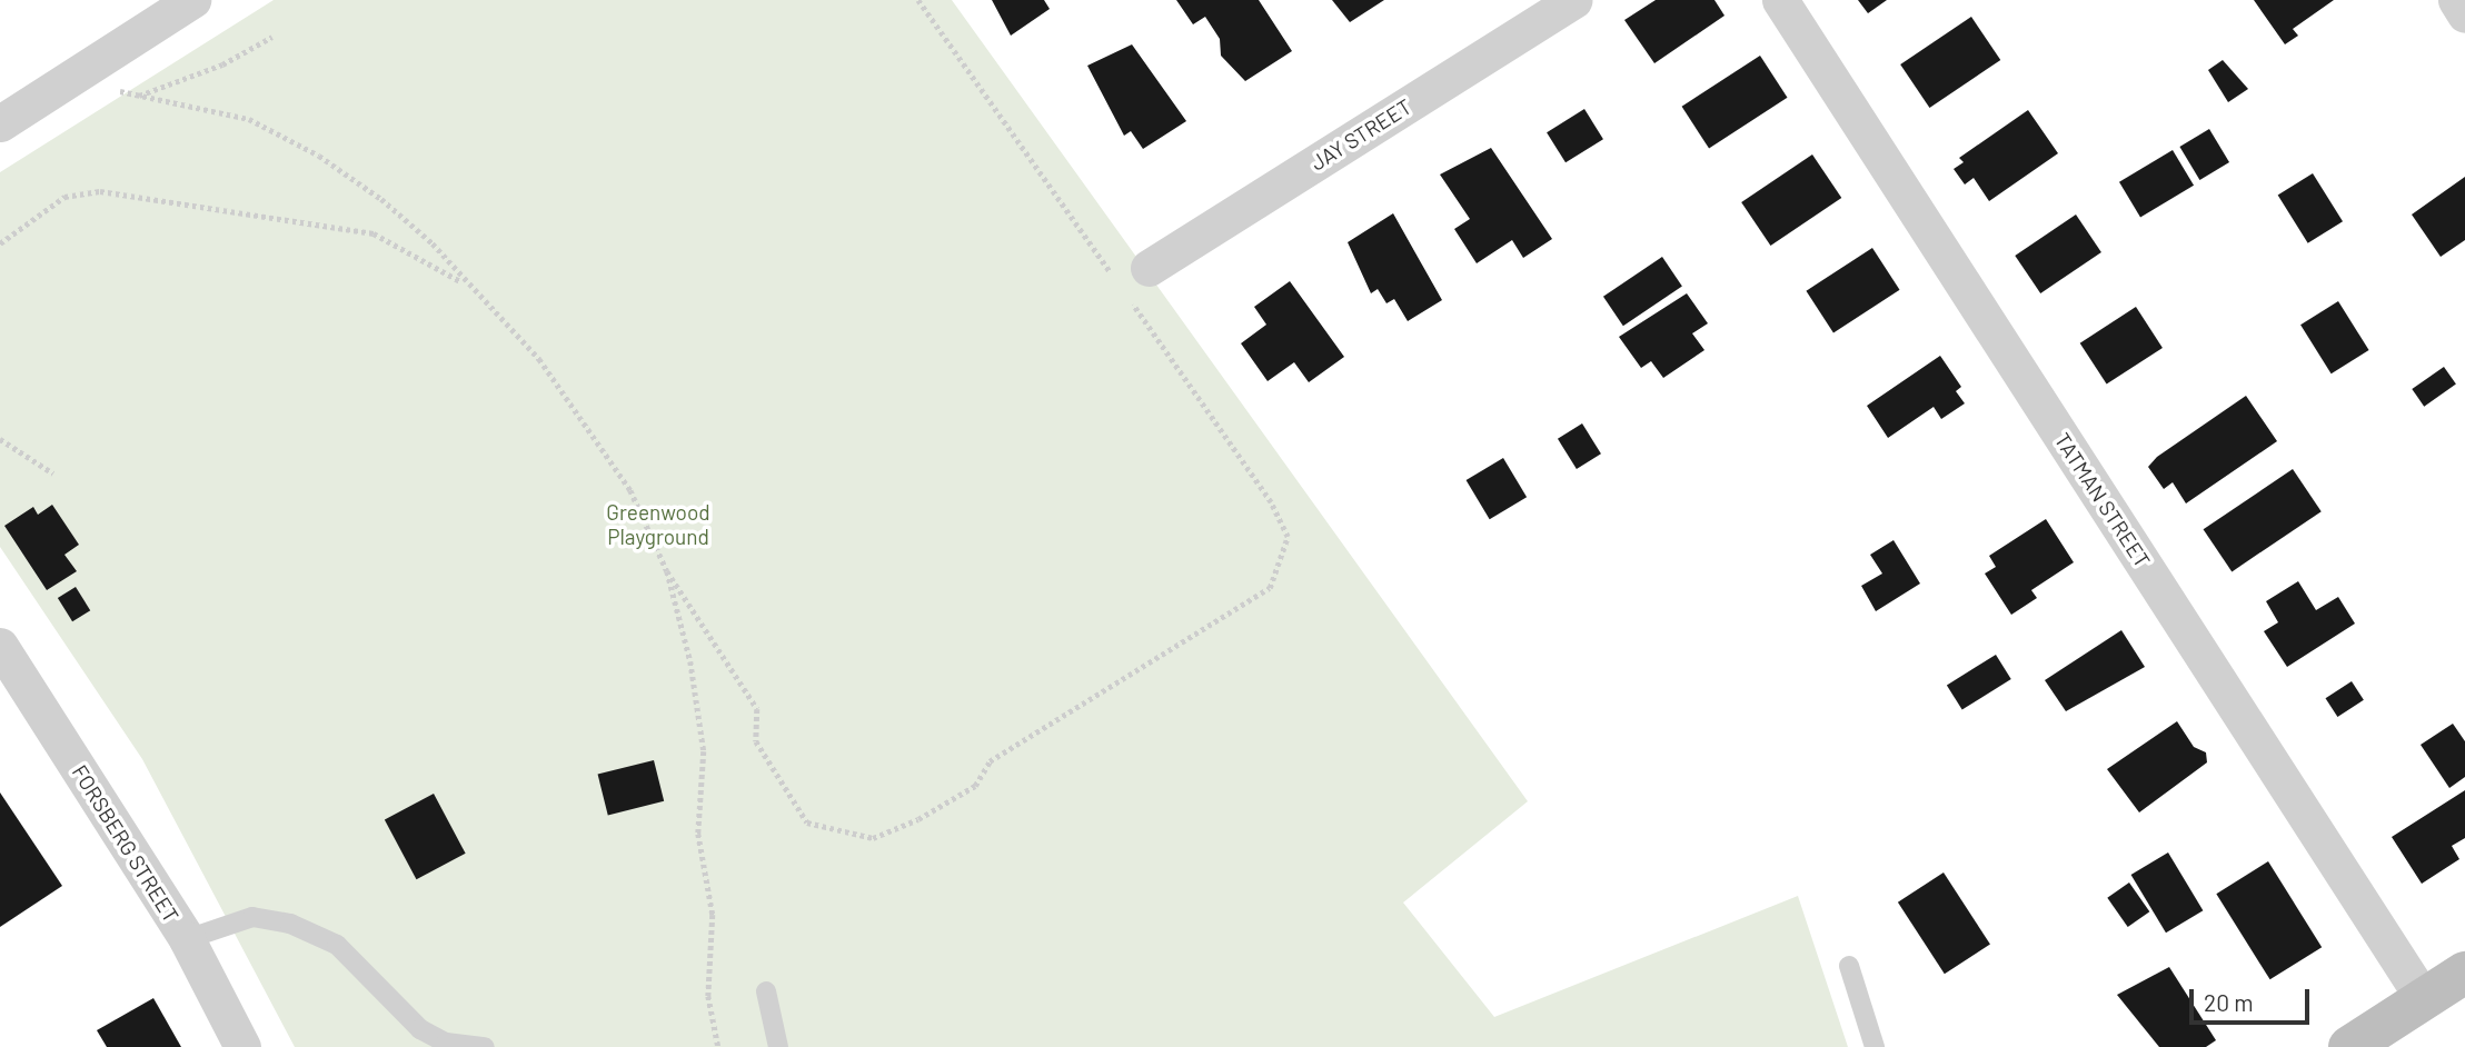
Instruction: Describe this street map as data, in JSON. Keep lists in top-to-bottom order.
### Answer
{
  "streets": {
    "street": ["JAY STREET", "TATMAN STREET", "FORSBERG STREET"]
  },
  "parks": ["Greenwood Playground"],
  "scale_bar": "20 m"
}
